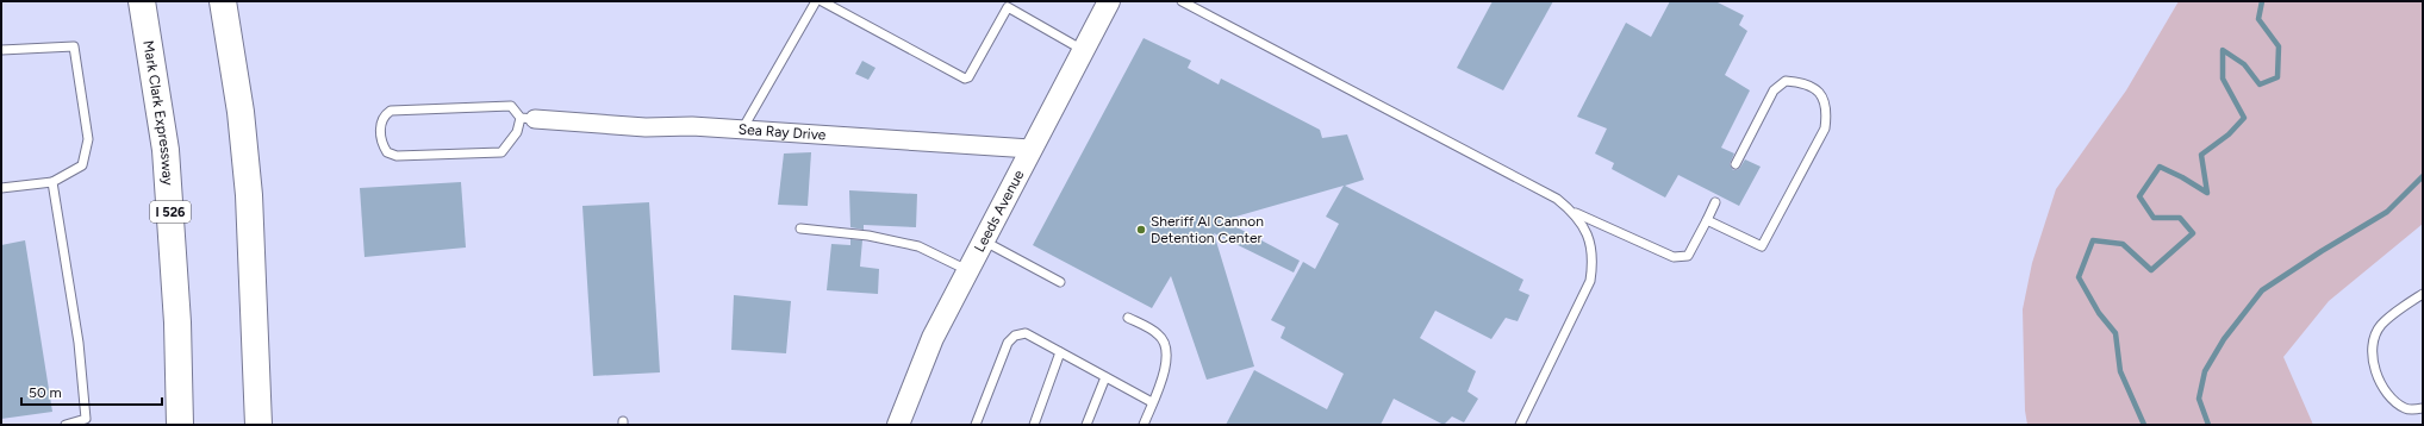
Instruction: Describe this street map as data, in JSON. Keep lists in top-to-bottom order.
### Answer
{
  "streets": {
    "highway": ["Mark Clark Expressway", "I 526"],
    "street": ["Sea Ray Drive", "Leeds Avenue"]
  },
  "crossings": [
    ["Sea Ray Drive", "Leeds Avenue"]
  ],
  "places": ["Sheriff Al Cannon Detention Center"],
  "scale_bar": "50 m"
}
